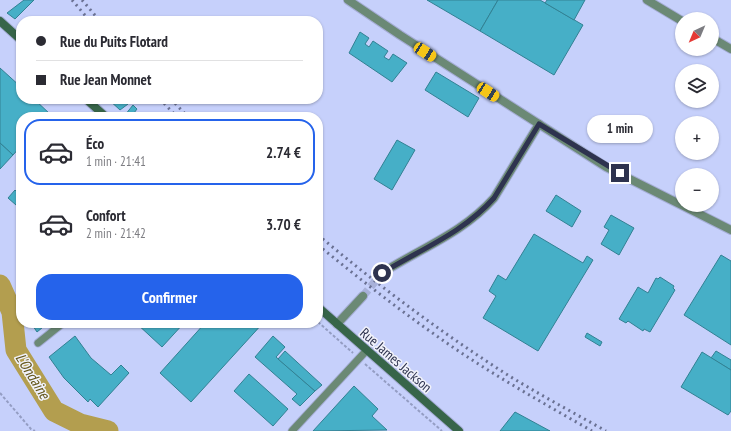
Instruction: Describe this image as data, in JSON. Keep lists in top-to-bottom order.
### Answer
{
  "streets": {
    "main road": ["Rue James Jackson"]
  },
  "water": ["L'Ondaine"],
  "north": "bottom left",
  "page": {
    "map_buttons": ["+", "−"],
    "banner": ["Rue du Puits Flotard", "Rue Jean Monnet"],
    "bubble": "1 min",
    "list": [
      {
        "name": "Éco",
        "note": "1 min · 21:41",
        "value": "2.74 €"
      },
      {
        "name": "Confort",
        "note": "2 min · 21:42",
        "value": "3.70 €"
      }
    ],
    "buttons": "Confirmer"
  }
}
